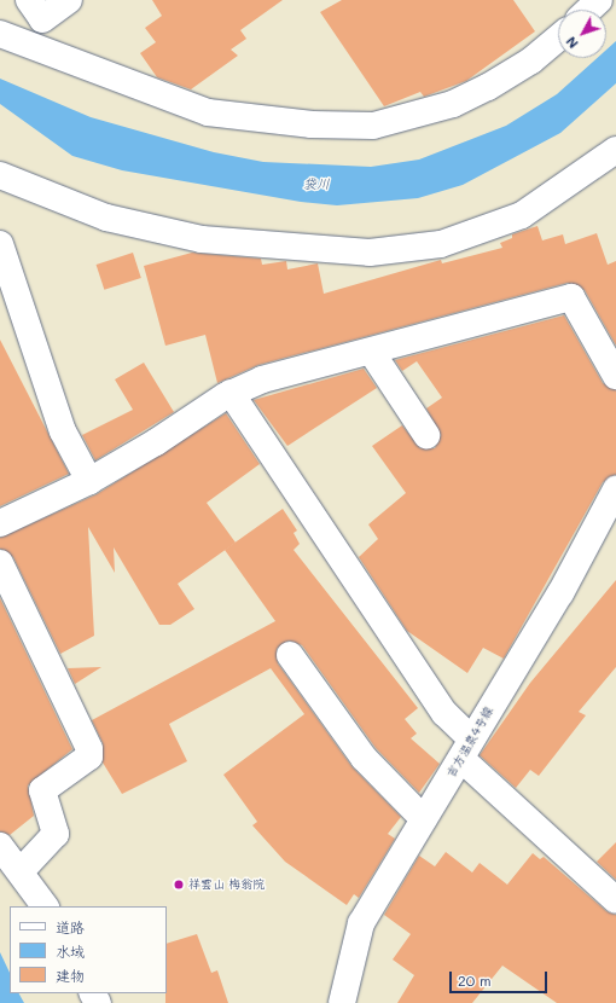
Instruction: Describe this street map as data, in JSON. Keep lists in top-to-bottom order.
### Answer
{
  "streets": {
    "street": ["吉方温泉4号線"]
  },
  "water": ["袋川"],
  "places": ["祥雲山 梅翁院"],
  "legend": ["道路", "水域", "建物"],
  "scale_bar": "20 m",
  "north": "bottom left"
}
